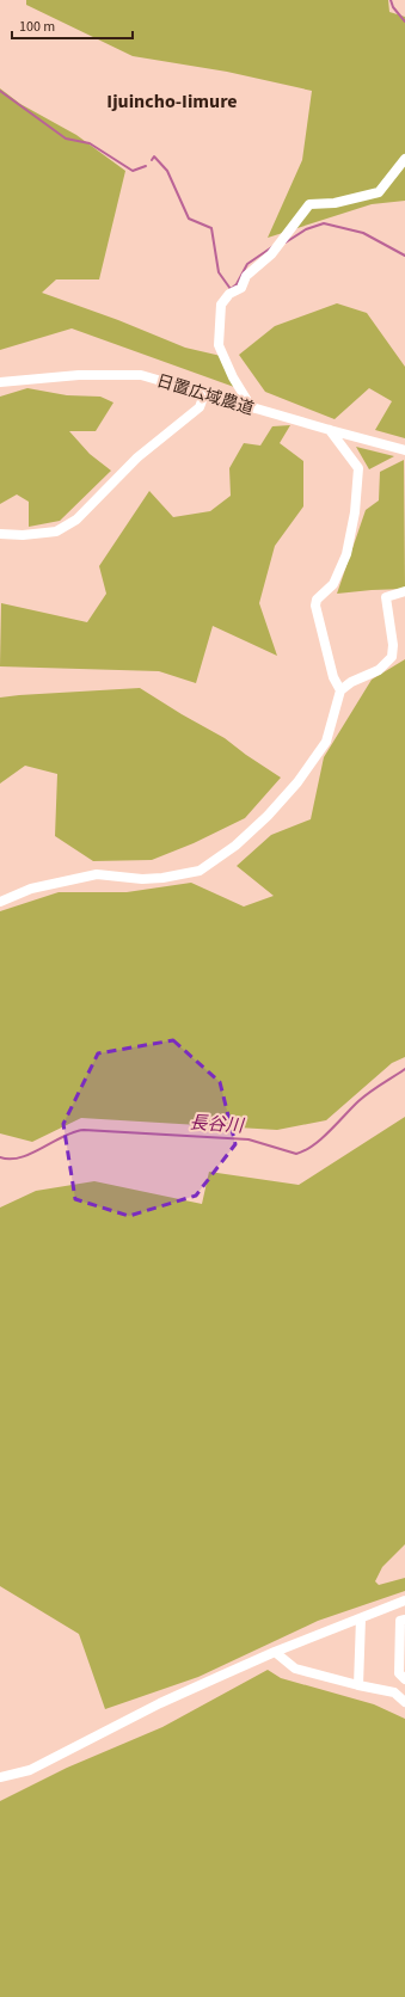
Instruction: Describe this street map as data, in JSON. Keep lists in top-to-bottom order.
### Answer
{
  "streets": {
    "street": ["日置広域農道"]
  },
  "districts": ["Ijuincho-Iimure"],
  "water": ["長谷川"],
  "scale_bar": "100 m"
}
